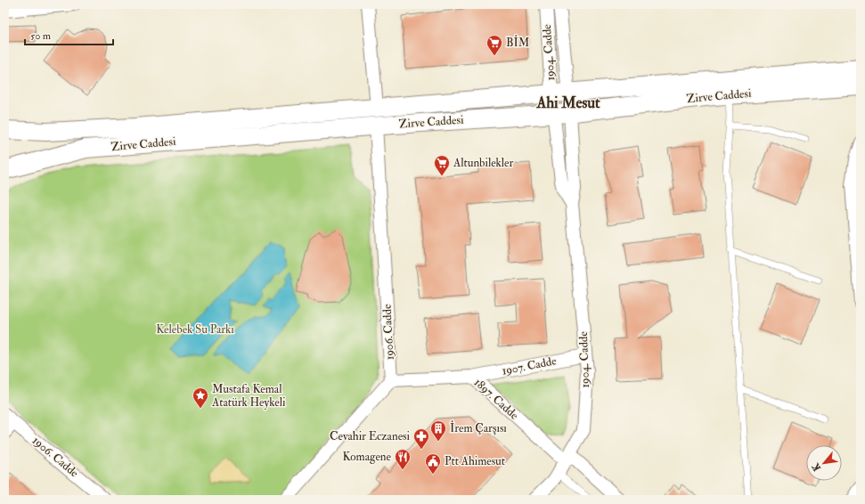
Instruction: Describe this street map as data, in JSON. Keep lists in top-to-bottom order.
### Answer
{
  "streets": {
    "main road": ["Zirve Caddesi"],
    "street": [
      "1904. Cadde",
      "1906. Cadde",
      "1907. Cadde",
      "1897. Cadde"
    ]
  },
  "crossings": [
    ["1904. Cadde", "Zirve Caddesi"],
    ["1904. Cadde", "1907. Cadde"],
    ["1904. Cadde", "1897. Cadde"],
    ["Zirve Caddesi", "1906. Cadde"],
    ["1906. Cadde", "1897. Cadde"],
    ["1907. Cadde", "1897. Cadde"]
  ],
  "districts": ["Ahi Mesut"],
  "parks": ["Kelebek Su Parkı"],
  "places": {
    "supermarket": ["BİM", "Altunbilekler"],
    "place": ["Mustafa Kemal Atatürk Heykeli"],
    "building": ["İrem Çarşısı"],
    "pharmacy": ["Cevahir Eczanesi"],
    "restaurant": ["Komagene"],
    "public building": ["Ptt Ahimesut"]
  },
  "scale_bar": "50 m",
  "north": "bottom left"
}
